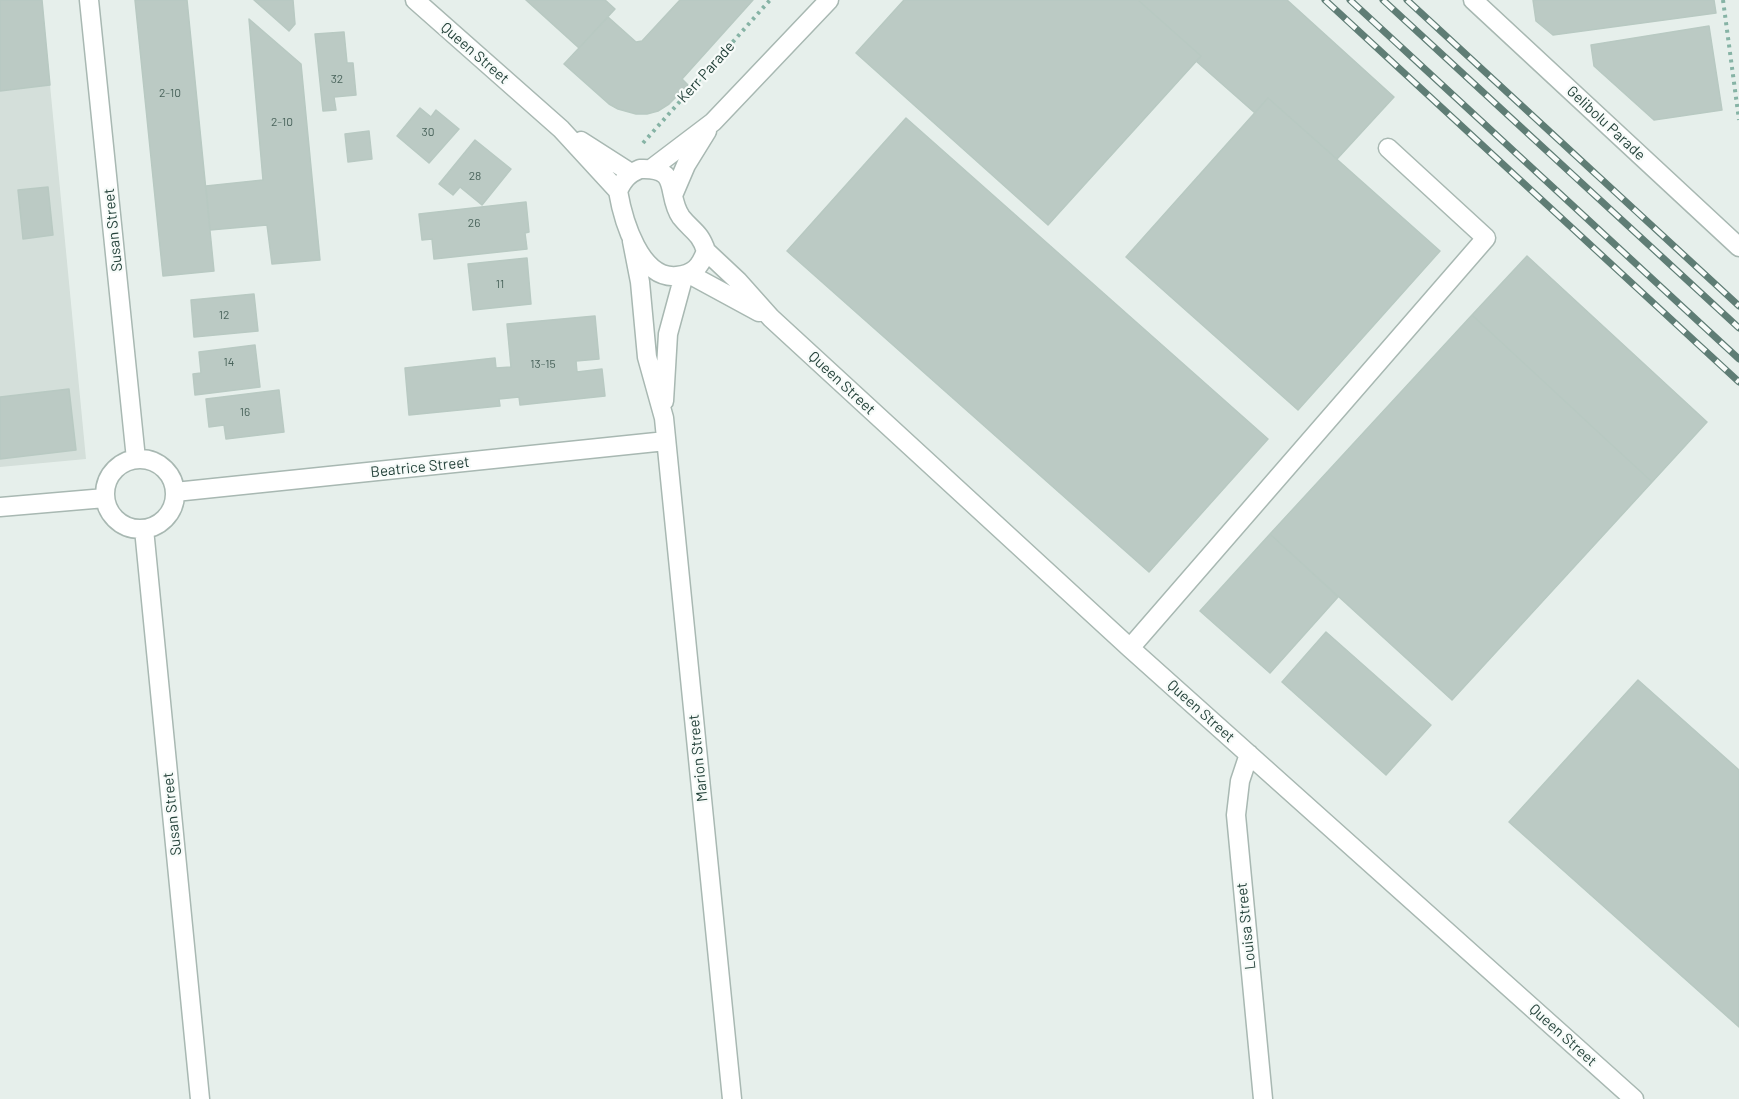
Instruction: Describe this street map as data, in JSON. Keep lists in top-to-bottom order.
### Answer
{
  "streets": {
    "street": [
      "Queen Street",
      "Gelibolu Parade",
      "Susan Street",
      "Beatrice Street",
      "Marion Street",
      "Louisa Street"
    ],
    "path": ["Kerr Parade"]
  },
  "crossings": [
    ["Queen Street", "Marion Street"],
    ["Queen Street", "Louisa Street"],
    ["Susan Street", "Beatrice Street"],
    ["Beatrice Street", "Marion Street"]
  ],
  "house_numbers": [
    "32",
    "2-10",
    "2-10",
    "30",
    "28",
    "26",
    "11",
    "12",
    "14",
    "13-15",
    "16"
  ]
}
